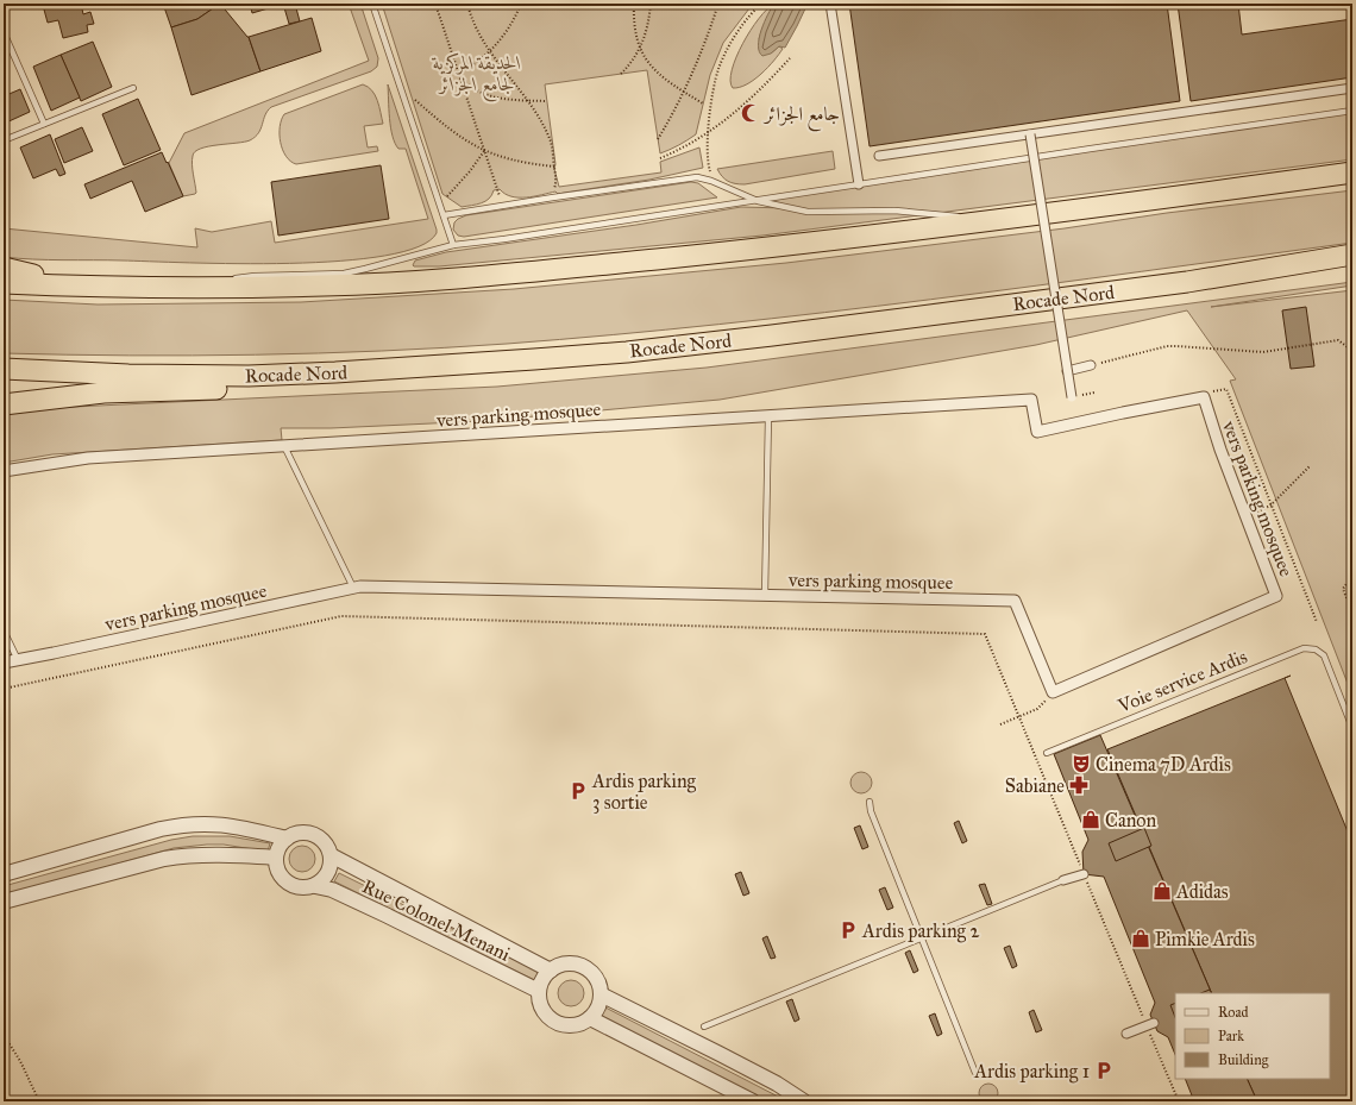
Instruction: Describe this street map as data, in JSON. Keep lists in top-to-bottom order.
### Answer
{
  "streets": {
    "highway": ["Rocade Nord"],
    "street": ["vers parking mosquee", "Rue Colonel Menani"],
    "lane": ["Voie service Ardis"]
  },
  "parks": ["الحديقة المركزية لجامع الجزائر"],
  "places": {
    "mosque": ["جامع الجزائر"],
    "theatre": ["Cinema 7D Ardis"],
    "pharmacy": ["Sabiane"],
    "parking": ["Ardis parking 3 sortie", "Ardis parking 2", "Ardis parking 1"],
    "shop": ["Canon", "Adidas", "Pimkie Ardis"]
  },
  "legend": ["Road", "Park", "Building"]
}
